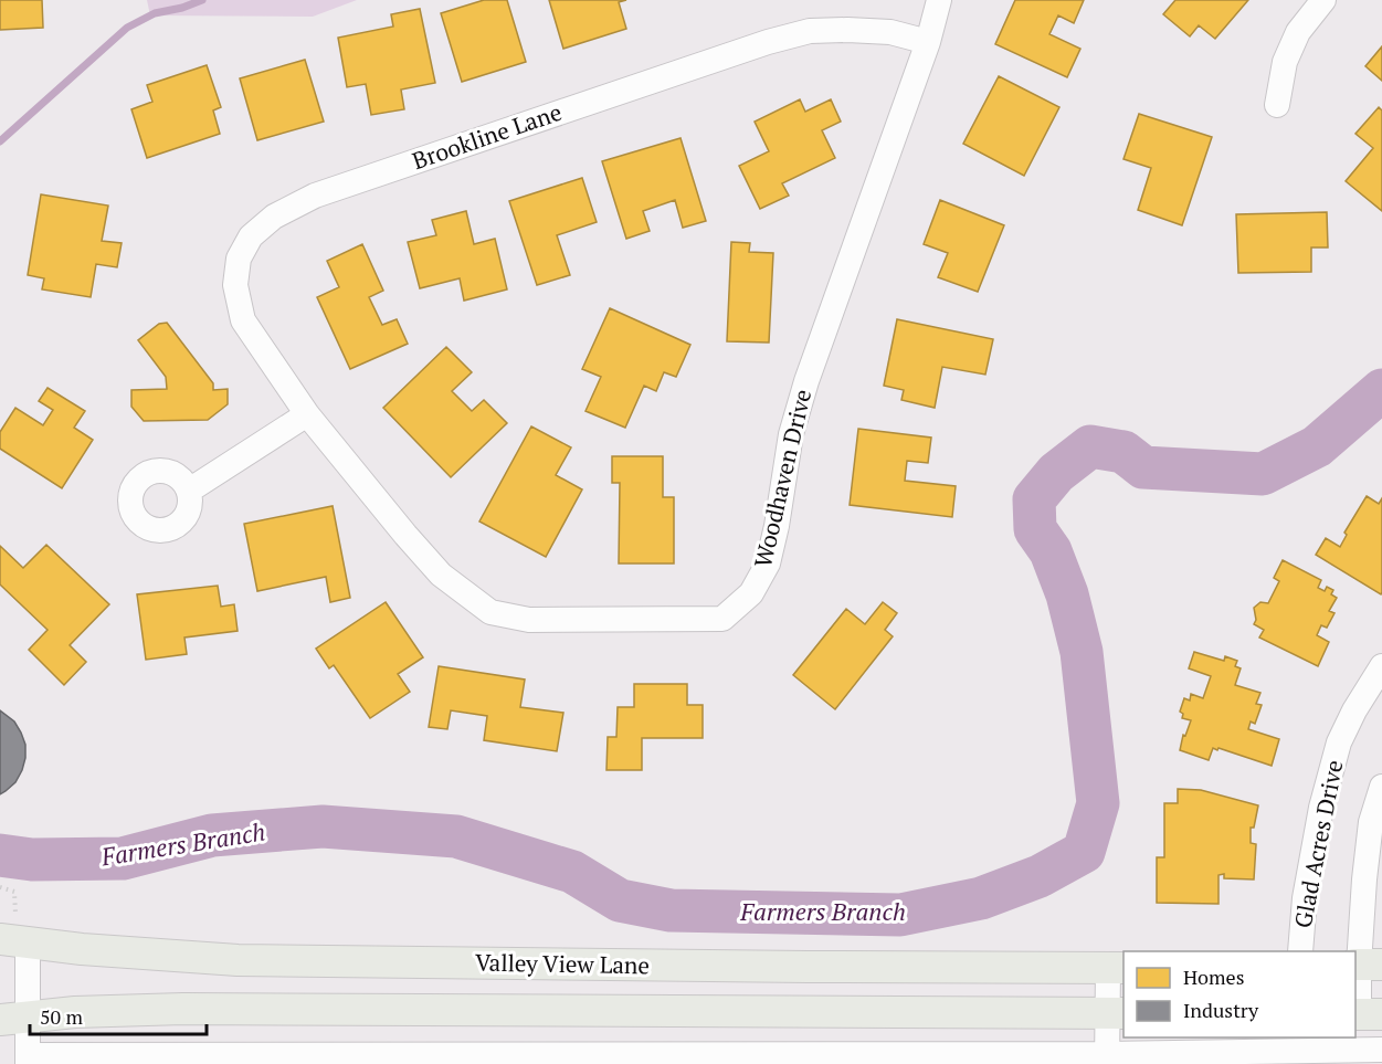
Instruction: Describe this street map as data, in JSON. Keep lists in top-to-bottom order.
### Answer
{
  "streets": {
    "main road": ["Valley View Lane"],
    "street": ["Brookline Lane", "Woodhaven Drive", "Glad Acres Drive"]
  },
  "crossings": [
    ["Brookline Lane", "Woodhaven Drive"]
  ],
  "water": ["Farmers Branch"],
  "legend": ["Homes", "Industry"],
  "scale_bar": "50 m"
}
